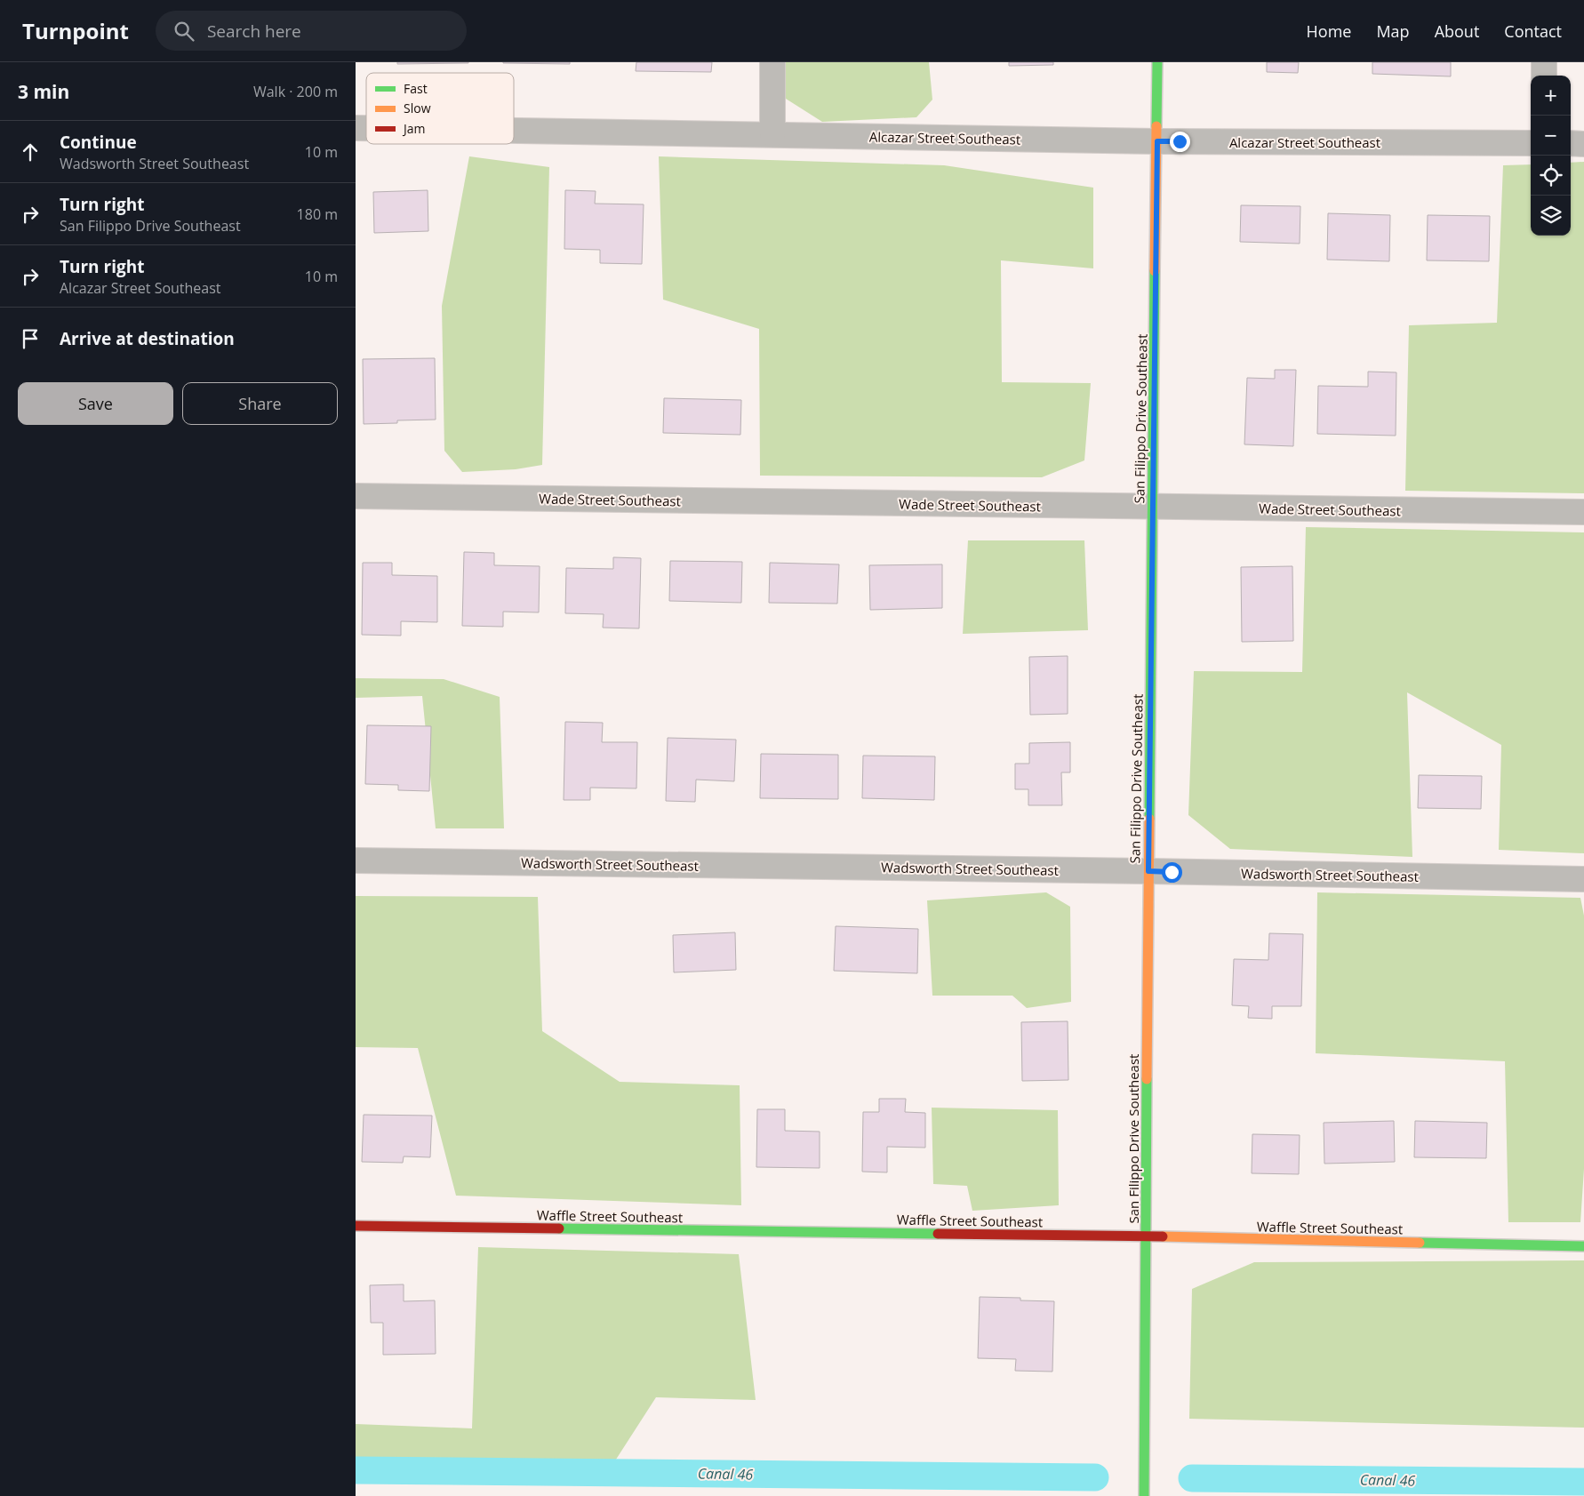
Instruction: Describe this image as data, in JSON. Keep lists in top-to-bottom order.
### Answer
{
  "streets": {
    "street": [
      "Alcazar Street Southeast",
      "San Filippo Drive Southeast",
      "Wade Street Southeast",
      "Wadsworth Street Southeast",
      "Waffle Street Southeast"
    ]
  },
  "crossings": [
    ["Alcazar Street Southeast", "San Filippo Drive Southeast"],
    ["San Filippo Drive Southeast", "Wade Street Southeast"],
    ["San Filippo Drive Southeast", "Wadsworth Street Southeast"],
    ["San Filippo Drive Southeast", "Waffle Street Southeast"]
  ],
  "water": ["Canal 46"],
  "legend": ["Fast", "Slow", "Jam"],
  "page": {
    "header": "Turnpoint",
    "search": "Search here",
    "nav": [
      "Home",
      "Map",
      "About",
      "Contact"
    ],
    "heading": ["3 min", "Walk · 200 m"],
    "map_buttons": ["+", "−"],
    "list": [
      ["Continue", "Wadsworth Street Southeast", "10 m"],
      ["Turn right", "San Filippo Drive Southeast", "180 m"],
      ["Turn right", "Alcazar Street Southeast", "10 m"],
      "Arrive at destination"
    ],
    "buttons": ["Save", "Share"]
  }
}
